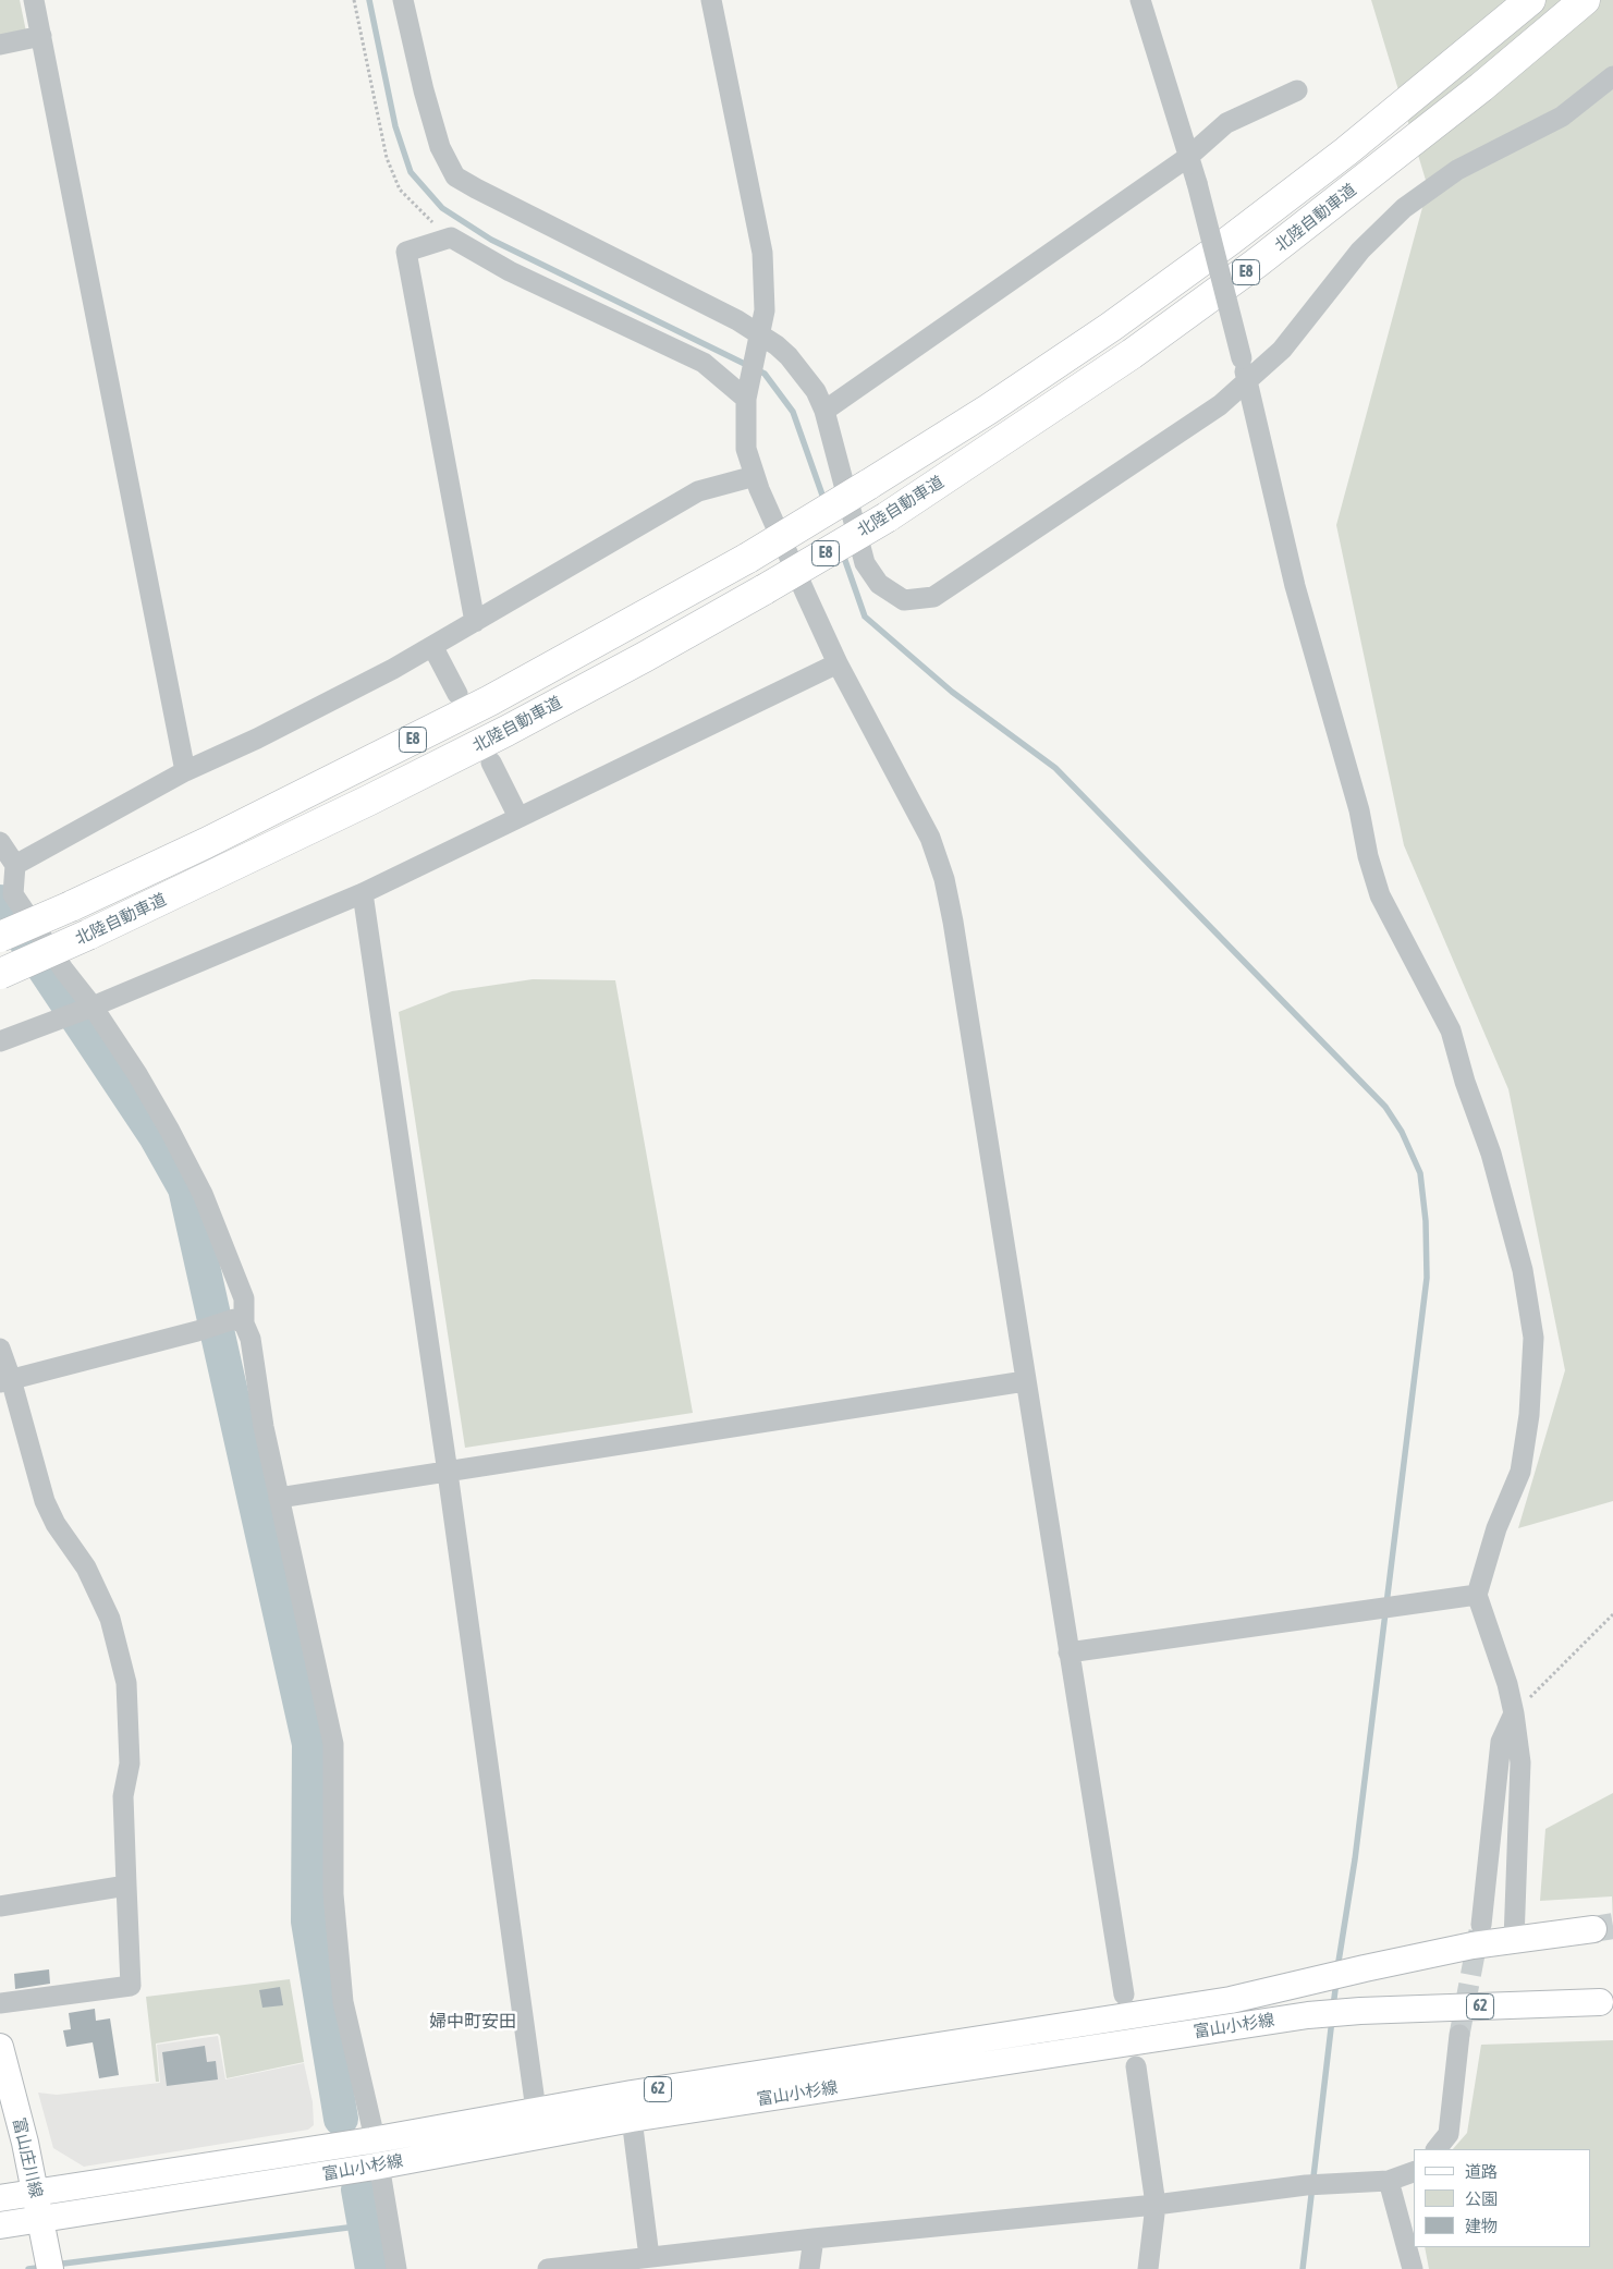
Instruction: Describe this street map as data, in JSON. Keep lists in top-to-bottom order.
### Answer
{
  "streets": {
    "highway": ["北陸自動車道", "E8"],
    "main road": ["62", "富山小杉線", "富山庄川線"]
  },
  "crossings": [
    ["富山小杉線", "富山庄川線"]
  ],
  "districts": ["婦中町安田"],
  "legend": ["道路", "公園", "建物"]
}
